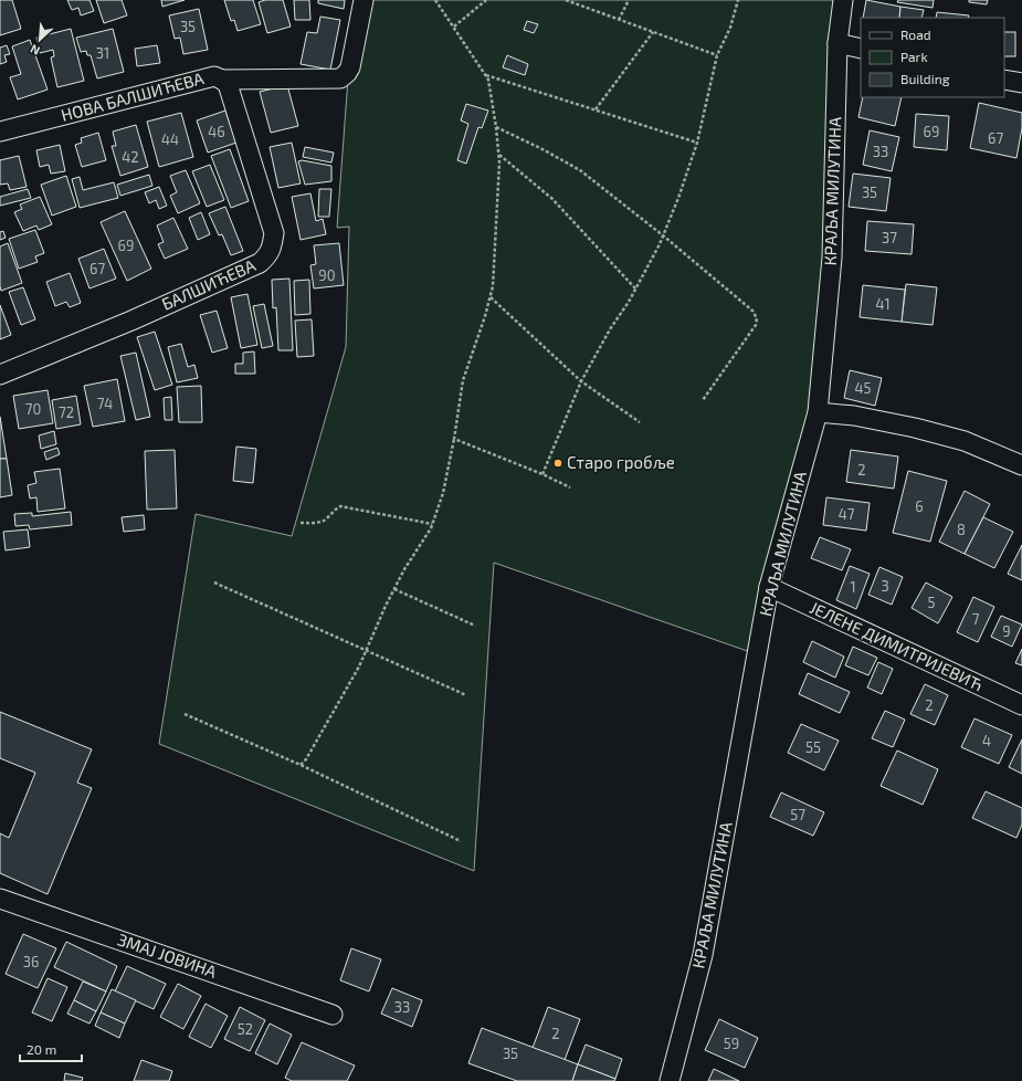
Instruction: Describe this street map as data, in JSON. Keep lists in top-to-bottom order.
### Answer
{
  "streets": {
    "street": [
      "НОВА БАЛШИЋЕВА",
      "КРАЉА МИЛУТИНА",
      "БАЛШИЋЕВА",
      "ЈЕЛЕНЕ ДИМИТРИЈЕВИЋ",
      "ЗМАЈ ЈОВИНА"
    ]
  },
  "crossings": [
    ["НОВА БАЛШИЋЕВА", "БАЛШИЋЕВА"],
    ["КРАЉА МИЛУТИНА", "ЈЕЛЕНЕ ДИМИТРИЈЕВИЋ"]
  ],
  "places": ["Старо гробље"],
  "house_numbers": [
    "35",
    "31",
    "46",
    "69",
    "67",
    "44",
    "33",
    "42",
    "35",
    "37",
    "69",
    "67",
    "90",
    "41",
    "45",
    "74",
    "70",
    "72",
    "2",
    "6",
    "47",
    "8",
    "3",
    "1",
    "5",
    "7",
    "9",
    "2",
    "4",
    "55",
    "57",
    "36",
    "33",
    "52",
    "2",
    "59",
    "35"
  ],
  "legend": ["Road", "Park", "Building"],
  "scale_bar": "20 m",
  "north": "bottom left"
}
